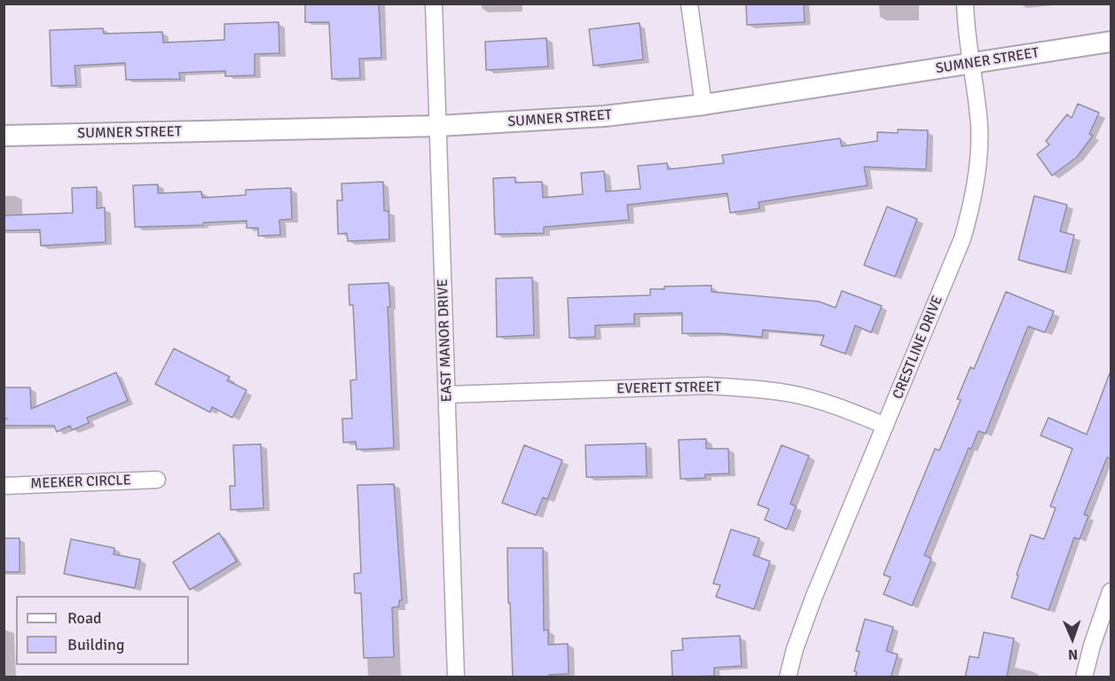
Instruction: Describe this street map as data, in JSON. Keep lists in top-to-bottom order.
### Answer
{
  "streets": {
    "street": [
      "SUMNER STREET",
      "EAST MANOR DRIVE",
      "CRESTLINE DRIVE",
      "EVERETT STREET",
      "MEEKER CIRCLE"
    ]
  },
  "crossings": [
    ["SUMNER STREET", "EAST MANOR DRIVE"],
    ["SUMNER STREET", "CRESTLINE DRIVE"],
    ["EAST MANOR DRIVE", "EVERETT STREET"],
    ["CRESTLINE DRIVE", "EVERETT STREET"]
  ],
  "legend": ["Road", "Building"],
  "north": "bottom"
}
